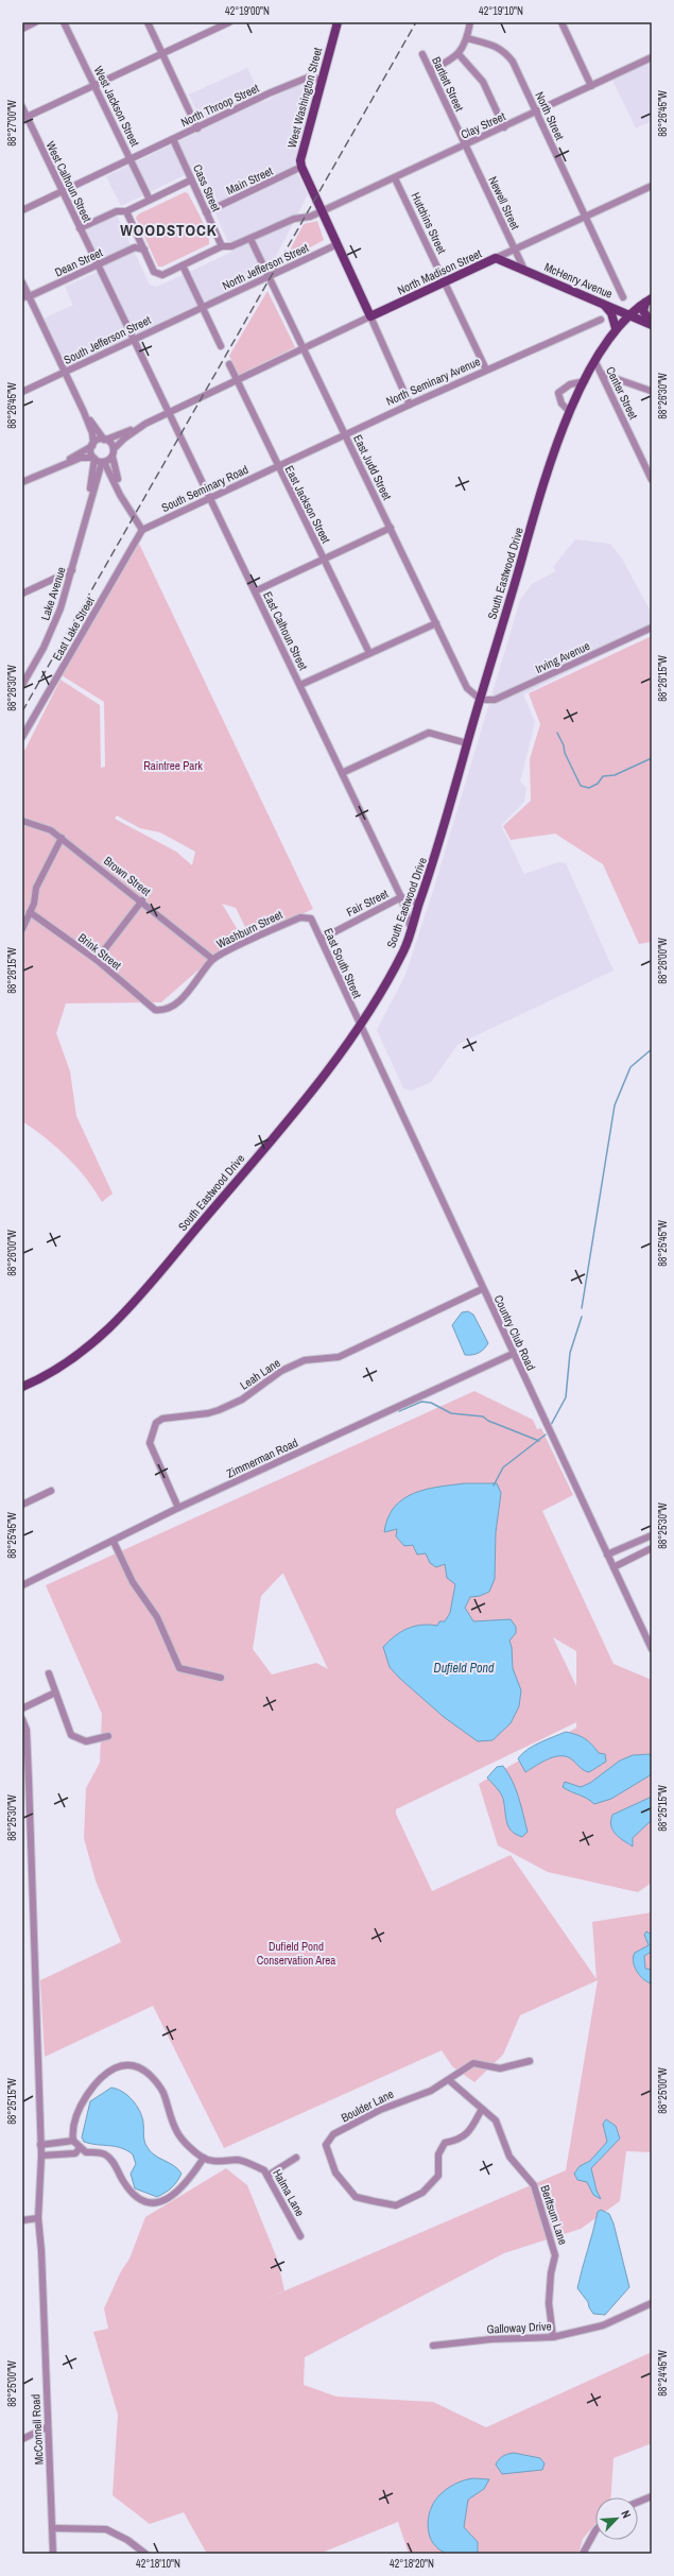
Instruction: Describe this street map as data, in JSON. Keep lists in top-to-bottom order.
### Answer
{
  "streets": {
    "main road": [
      "West Washington Street",
      "North Madison Street",
      "McHenry Avenue",
      "South Eastwood Drive"
    ],
    "street": [
      "Bartlett Street",
      "North Throop Street",
      "West Jackson Street",
      "North Street",
      "Clay Street",
      "Main Street",
      "West Calhoun Street",
      "Cass Street",
      "Newell Street",
      "Hutchins Street",
      "Dean Street",
      "North Jefferson Street",
      "South Jefferson Street",
      "North Seminary Avenue",
      "Center Street",
      "East Judd Street",
      "South Seminary Road",
      "East Jackson Street",
      "Lake Avenue",
      "East Lake Street",
      "East Calhoun Street",
      "Irving Avenue",
      "Brown Street",
      "Fair Street",
      "Washburn Street",
      "Brink Street",
      "East South Street",
      "Country Club Road",
      "Leah Lane",
      "Zimmerman Road",
      "Boulder Lane",
      "Halma Lane",
      "Berltsum Lane",
      "Galloway Drive",
      "McConnell Road"
    ]
  },
  "crossings": [
    ["Bartlett Street", "Clay Street"],
    ["Bartlett Street", "Newell Street"],
    ["West Washington Street", "North Throop Street"],
    ["West Washington Street", "Clay Street"],
    ["West Washington Street", "Main Street"],
    ["West Washington Street", "North Jefferson Street"],
    ["West Washington Street", "North Madison Street"],
    ["North Throop Street", "West Jackson Street"],
    ["North Throop Street", "West Calhoun Street"],
    ["North Throop Street", "Cass Street"],
    ["North Street", "Clay Street"],
    ["North Street", "North Madison Street"],
    ["Clay Street", "Cass Street"],
    ["Clay Street", "Newell Street"],
    ["Clay Street", "Hutchins Street"],
    ["Clay Street", "East Judd Street"],
    ["Main Street", "Cass Street"],
    ["West Calhoun Street", "Dean Street"],
    ["West Calhoun Street", "East Calhoun Street"],
    ["Newell Street", "North Madison Street"],
    ["Newell Street", "McHenry Avenue"],
    ["Hutchins Street", "North Madison Street"],
    ["Hutchins Street", "North Seminary Avenue"],
    ["Dean Street", "East Calhoun Street"],
    ["North Jefferson Street", "South Jefferson Street"],
    ["North Jefferson Street", "East Judd Street"],
    ["North Madison Street", "McHenry Avenue"],
    ["North Madison Street", "East Judd Street"],
    ["North Madison Street", "East Jackson Street"],
    ["North Madison Street", "East Calhoun Street"],
    ["McHenry Avenue", "South Eastwood Drive"],
    ["South Jefferson Street", "East Calhoun Street"],
    ["North Seminary Avenue", "East Judd Street"],
    ["North Seminary Avenue", "South Seminary Road"],
    ["North Seminary Avenue", "East Jackson Street"],
    ["Center Street", "South Eastwood Drive"],
    ["East Judd Street", "South Eastwood Drive"],
    ["East Judd Street", "Irving Avenue"],
    ["South Seminary Road", "East Jackson Street"],
    ["South Seminary Road", "East Lake Street"],
    ["South Seminary Road", "East Calhoun Street"],
    ["South Eastwood Drive", "East Calhoun Street"],
    ["South Eastwood Drive", "Irving Avenue"],
    ["South Eastwood Drive", "East South Street"],
    ["South Eastwood Drive", "Country Club Road"],
    ["East Calhoun Street", "Fair Street"],
    ["Brown Street", "Washburn Street"],
    ["Fair Street", "East South Street"],
    ["Washburn Street", "Brink Street"],
    ["Washburn Street", "East South Street"],
    ["East South Street", "Country Club Road"],
    ["Country Club Road", "Leah Lane"],
    ["Country Club Road", "Zimmerman Road"],
    ["Leah Lane", "Zimmerman Road"],
    ["Boulder Lane", "Berltsum Lane"],
    ["Berltsum Lane", "Galloway Drive"]
  ],
  "districts": ["WOODSTOCK"],
  "water": ["Dufield Pond"],
  "parks": ["Raintree Park", "Dufield Pond Conservation Area"],
  "north": "top right",
  "coordinates": [
    "42°19'00\"N",
    "42°19'10\"N",
    "88°26'45\"W",
    "88°27'00\"W",
    "88°26'30\"W",
    "88°26'15\"W",
    "88°26'00\"W",
    "88°25'45\"W",
    "88°25'30\"W",
    "88°25'15\"W",
    "88°25'00\"W",
    "88°24'45\"W",
    "42°18'10\"N",
    "42°18'20\"N"
  ]
}
